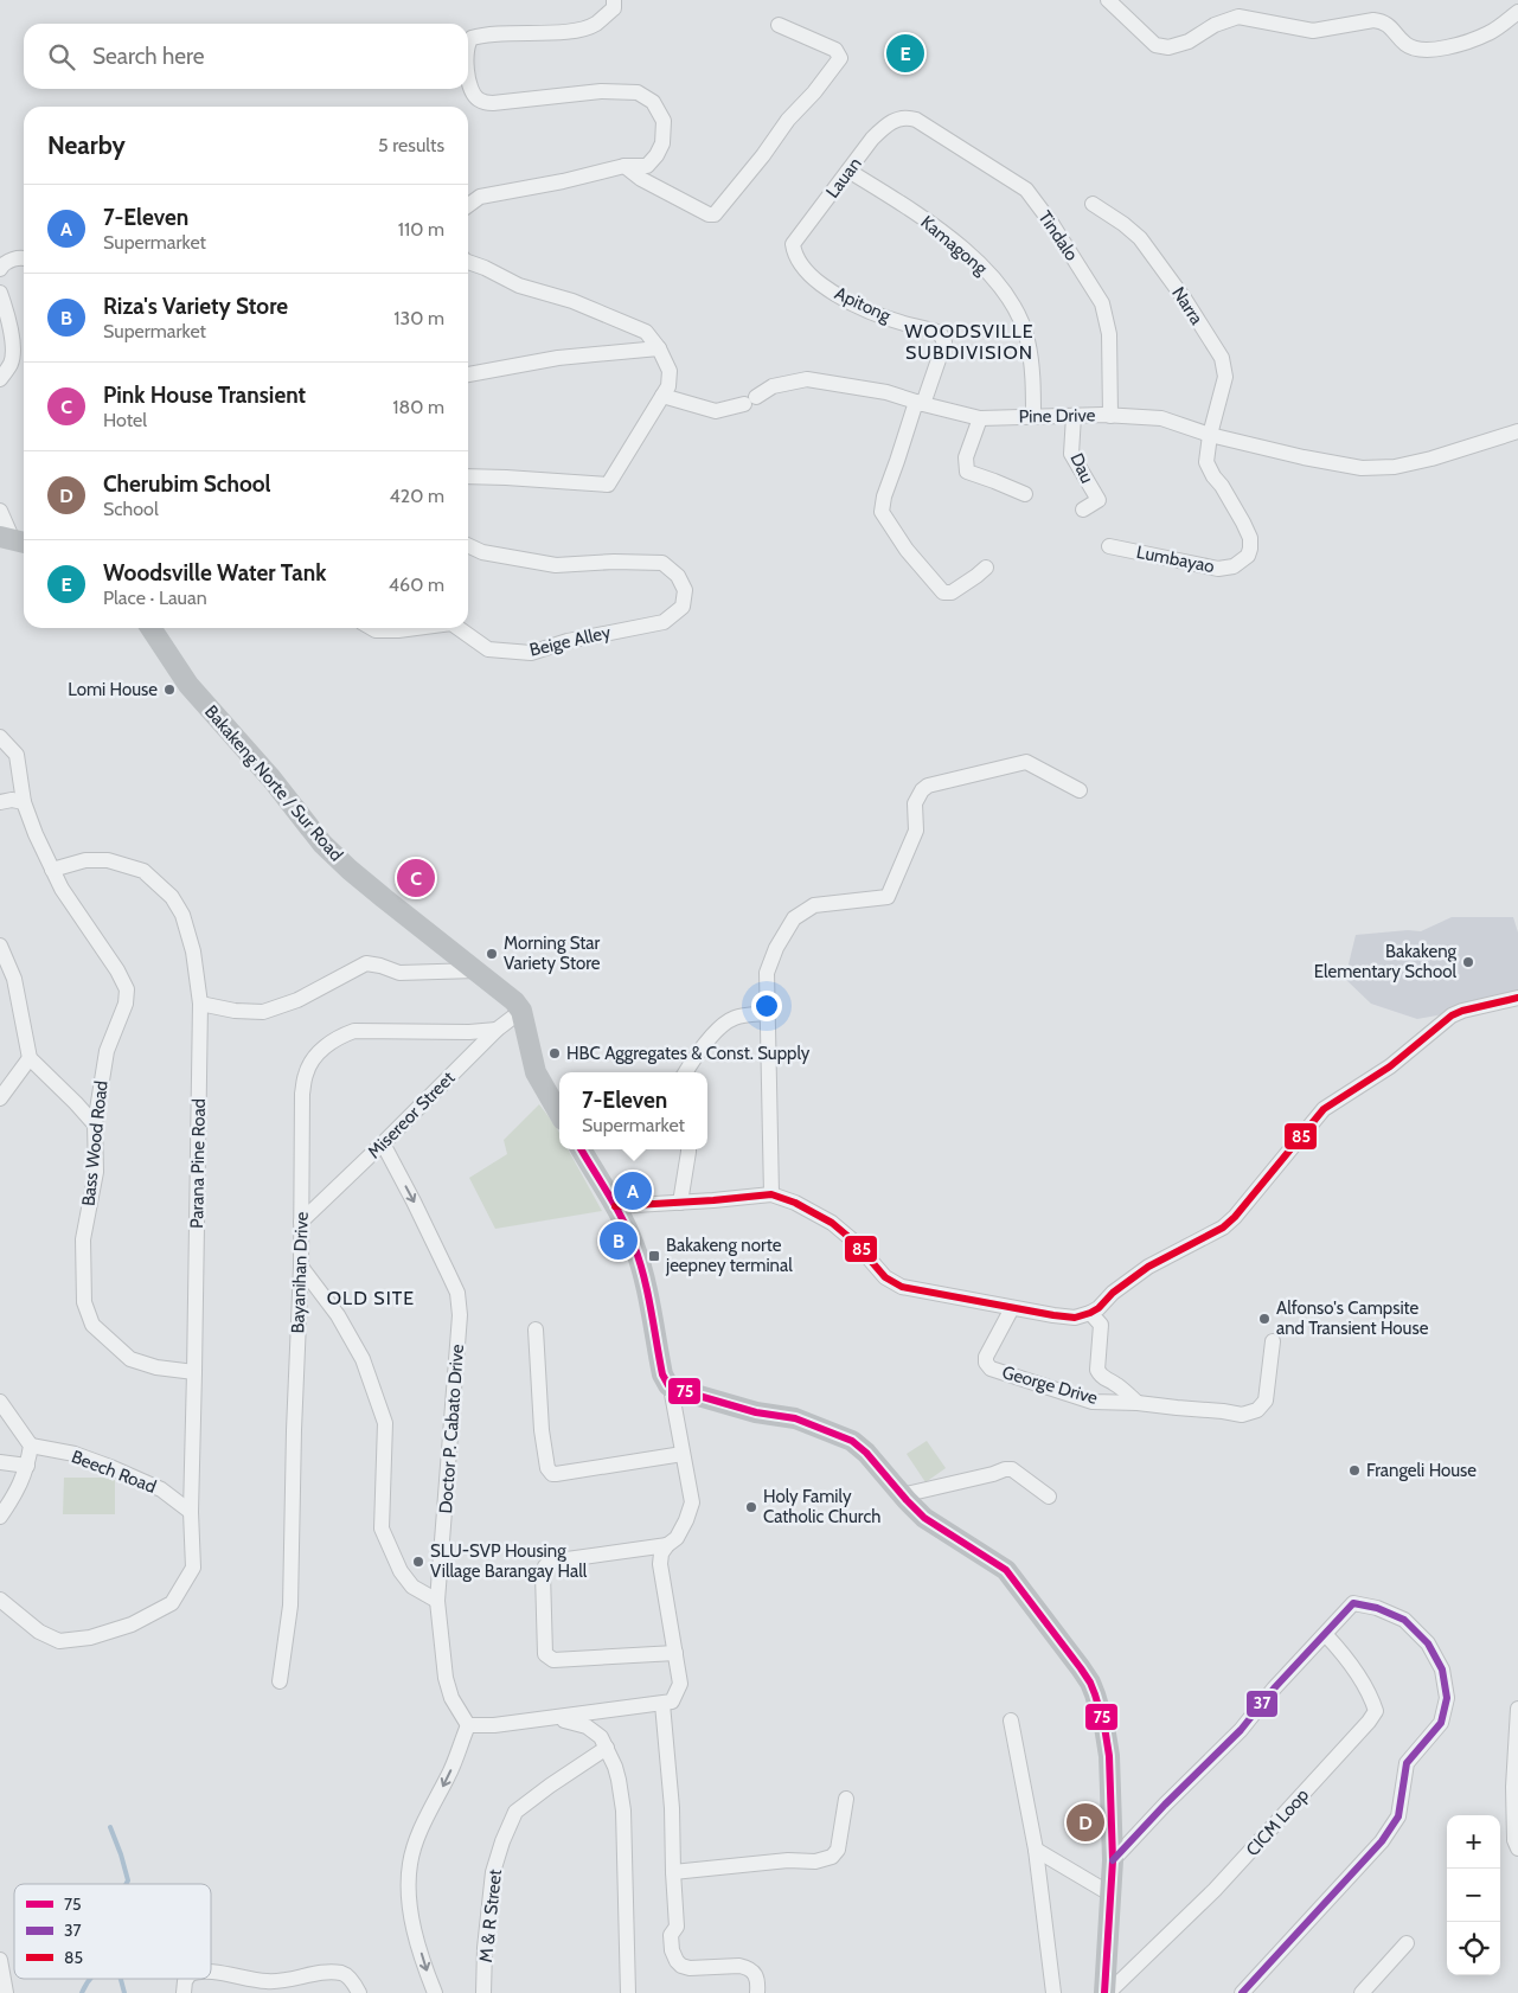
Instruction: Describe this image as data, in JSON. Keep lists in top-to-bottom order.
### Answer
{
  "streets": {
    "main road": ["Bakakeng Norte / Sur Road"],
    "street": [
      "Lauan",
      "Tindalo",
      "Kamagong",
      "Apitong",
      "Narra",
      "Pine Drive",
      "Dau",
      "Lumbayao",
      "Beige Alley",
      "Misereor Street",
      "Bass Wood Road",
      "Parana Pine Road",
      "Bayanihan Drive",
      "George Drive",
      "Doctor P. Cabato Drive",
      "Beech Road",
      "CICM Loop",
      "M & R Street"
    ]
  },
  "crossings": [
    ["Lauan", "Tindalo"],
    ["Lauan", "Kamagong"],
    ["Lauan", "Apitong"],
    ["Tindalo", "Pine Drive"],
    ["Kamagong", "Pine Drive"],
    ["Apitong", "Pine Drive"],
    ["Narra", "Pine Drive"],
    ["Narra", "Lumbayao"],
    ["Pine Drive", "Dau"],
    ["Pine Drive", "Lumbayao"],
    ["Bakakeng Norte / Sur Road", "Misereor Street"],
    ["Misereor Street", "Bayanihan Drive"],
    ["Misereor Street", "Doctor P. Cabato Drive"],
    ["Bass Wood Road", "Parana Pine Road"],
    ["Parana Pine Road", "Beech Road"]
  ],
  "districts": ["WOODSVILLE SUBDIVISION", "OLD SITE"],
  "places": {
    "other": [
      "Lomi House",
      "Morning Star Variety Store",
      "Bakakeng Elementary School",
      "HBC Aggregates & Const. Supply",
      "Alfonso's Campsite and Transient House",
      "Frangeli House",
      "Holy Family Catholic Church",
      "SLU-SVP Housing Village Barangay Hall"
    ],
    "transit": ["Bakakeng norte jeepney terminal"]
  },
  "lines": ["transit line 85", "transit line 75", "transit line 37"],
  "legend": ["75", "37", "85"],
  "page": {
    "search": "Search here",
    "pins": [
      "E",
      "C",
      "A",
      "B",
      "D"
    ],
    "heading": ["Nearby", "5 results"],
    "list": [
      {
        "mark": "A",
        "name": "7-Eleven",
        "note": "Supermarket",
        "value": "110 m"
      },
      {
        "mark": "B",
        "name": "Riza's Variety Store",
        "note": "Supermarket",
        "value": "130 m"
      },
      {
        "mark": "C",
        "name": "Pink House Transient",
        "note": "Hotel",
        "value": "180 m"
      },
      {
        "mark": "D",
        "name": "Cherubim School",
        "note": "School",
        "value": "420 m"
      },
      {
        "mark": "E",
        "name": "Woodsville Water Tank",
        "note": "Place · Lauan",
        "value": "460 m"
      }
    ],
    "popup": ["7-Eleven", "Supermarket"],
    "map_buttons": ["+", "−"]
  }
}
